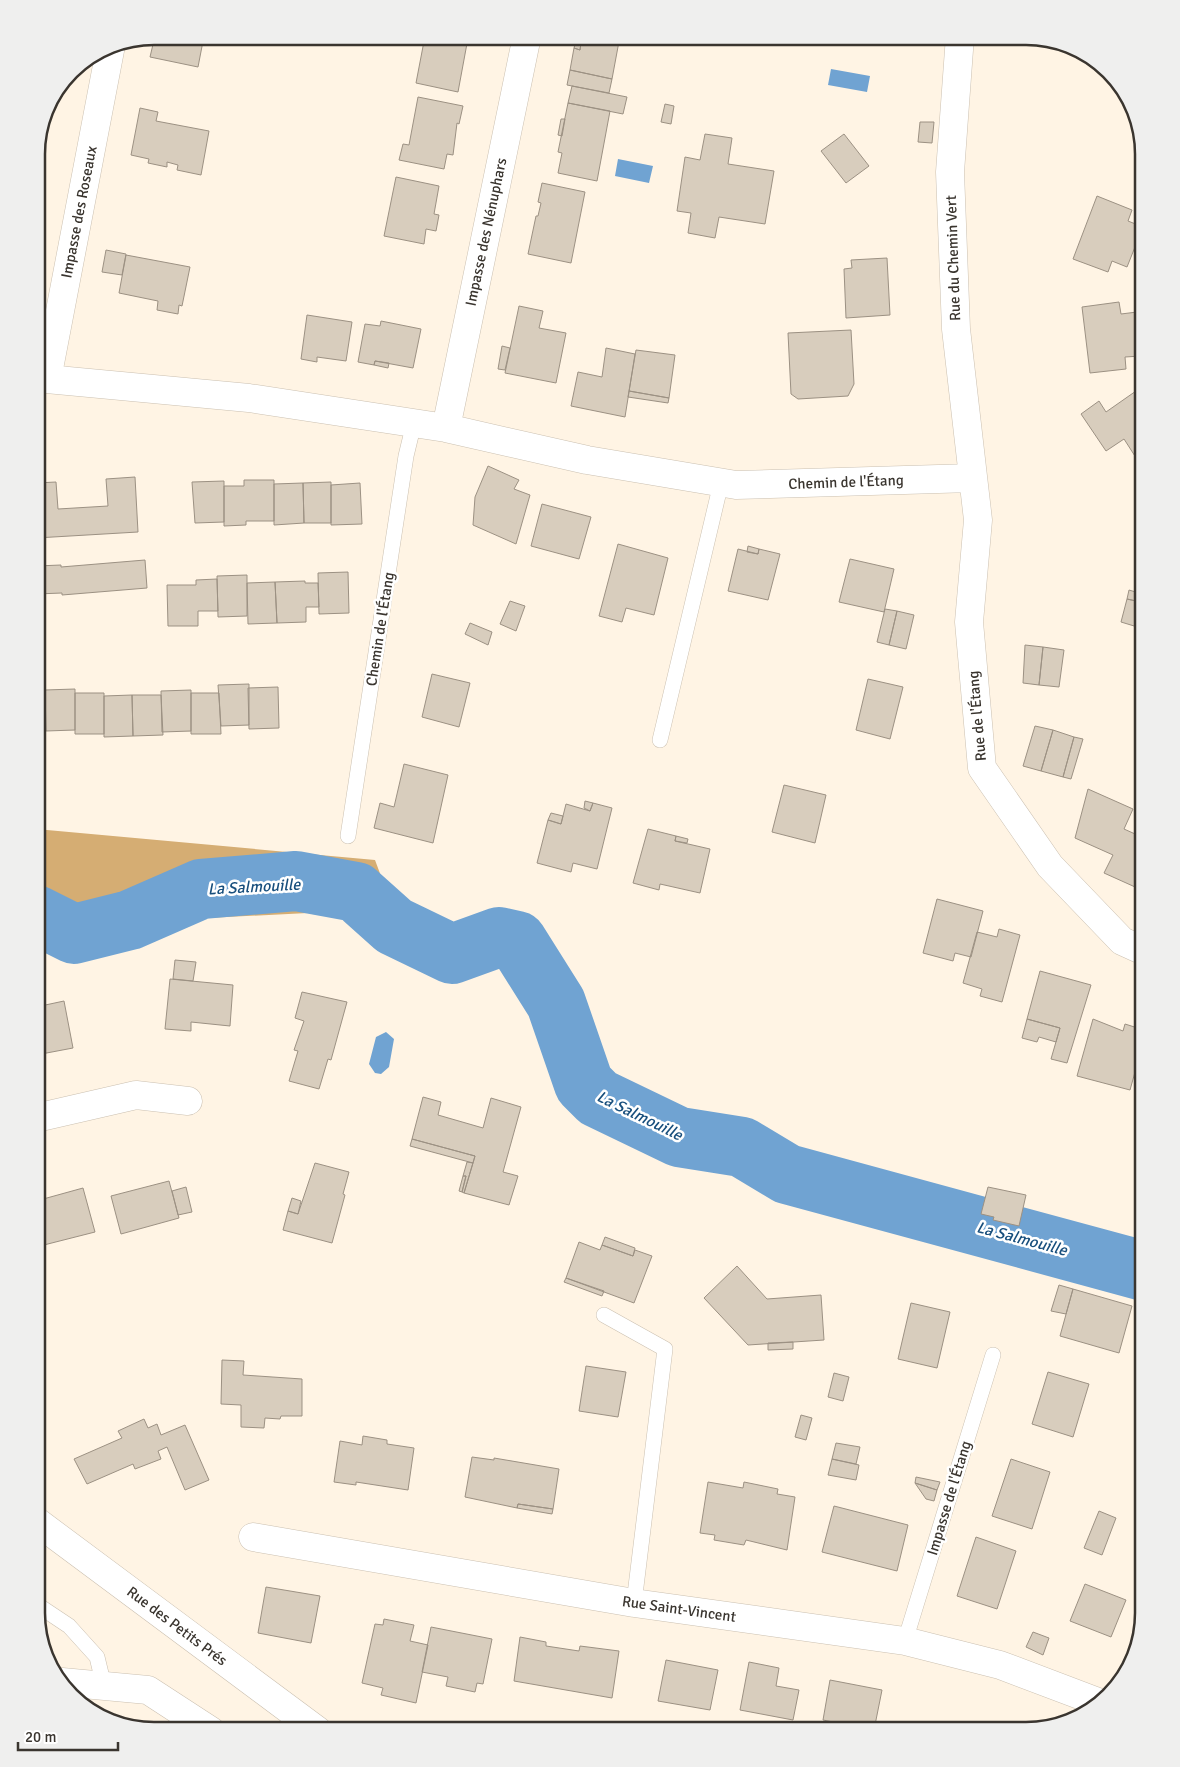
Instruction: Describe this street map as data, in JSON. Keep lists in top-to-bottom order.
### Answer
{
  "streets": {
    "street": [
      "Impasse des Roseaux",
      "Impasse des Nénuphars",
      "Rue du Chemin Vert",
      "Chemin de l'Étang",
      "Rue de l'Étang",
      "Rue Saint-Vincent",
      "Rue des Petits Prés"
    ],
    "lane": ["Impasse de l'Étang"]
  },
  "crossings": [
    ["Impasse des Nénuphars", "Chemin de l'Étang"],
    ["Rue du Chemin Vert", "Chemin de l'Étang"],
    ["Rue du Chemin Vert", "Rue de l'Étang"],
    ["Chemin de l'Étang", "Rue de l'Étang"],
    ["Impasse de l'Étang", "Rue Saint-Vincent"]
  ],
  "water": ["La Salmouille"],
  "scale_bar": "20 m"
}
